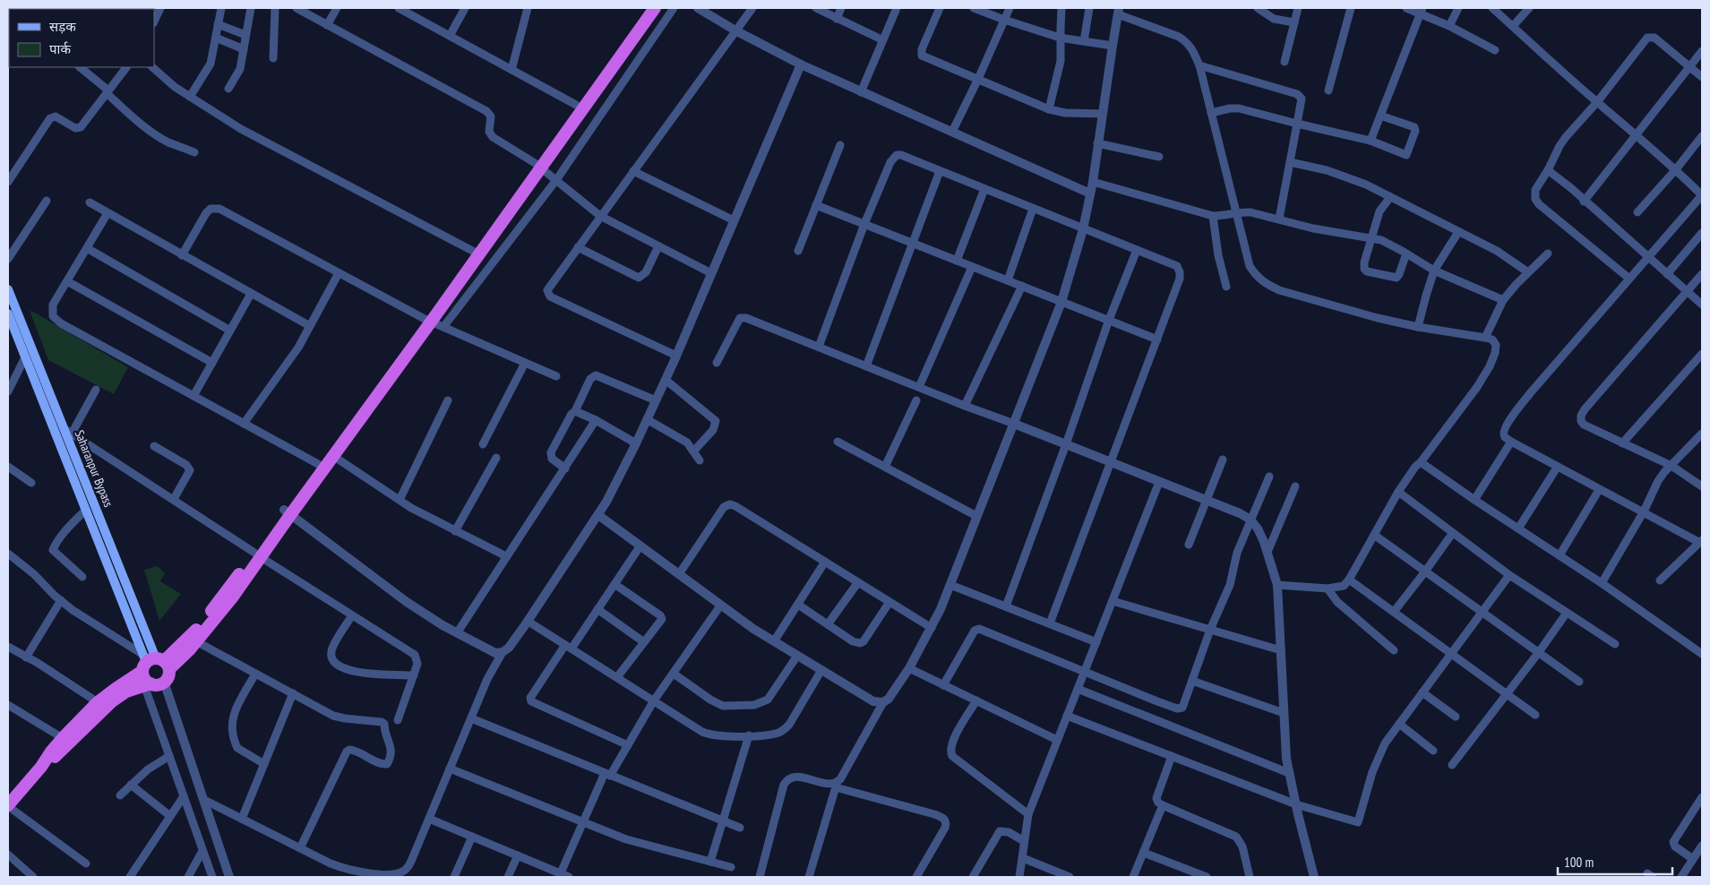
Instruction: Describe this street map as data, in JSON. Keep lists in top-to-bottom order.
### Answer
{
  "streets": {
    "main road": ["Saharanpur Bypass"]
  },
  "legend": ["सड़क", "पार्क"],
  "scale_bar": "100 m"
}
